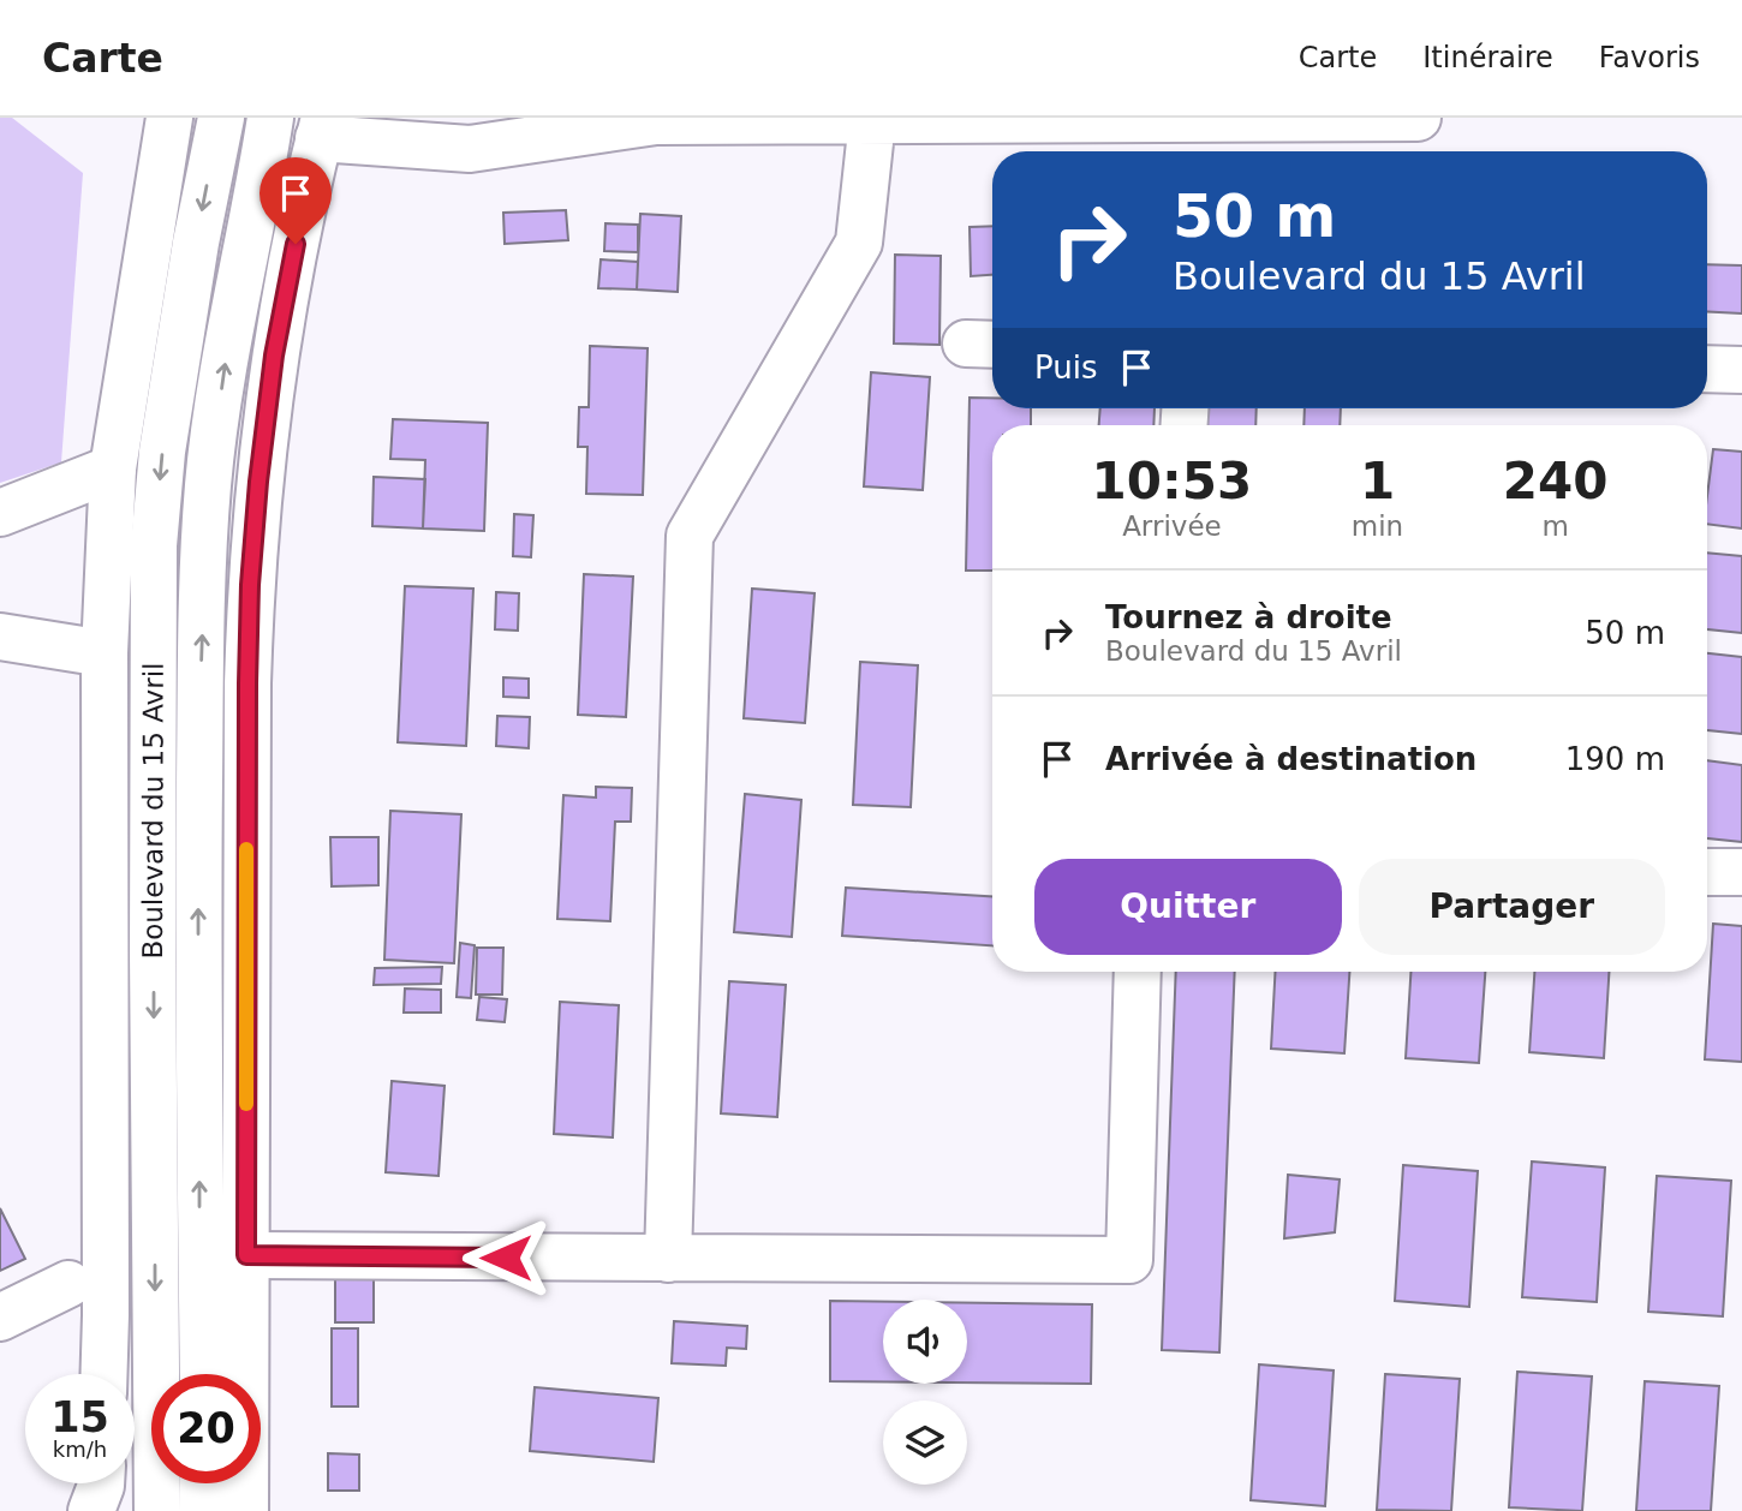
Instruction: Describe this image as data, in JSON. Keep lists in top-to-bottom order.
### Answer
{
  "streets": {
    "main road": ["Boulevard du 15 Avril"]
  },
  "page": {
    "header": "Carte",
    "nav": ["Carte", "Itinéraire", "Favoris"],
    "turn": ["50 m", "Boulevard du 15 Avril"],
    "then": "Puis",
    "eta": [
      "10:53",
      "Arrivée",
      "1",
      "min",
      "240",
      "m"
    ],
    "list": [
      {
        "name": "Tournez à droite",
        "note": "Boulevard du 15 Avril",
        "value": "50 m"
      },
      {
        "name": "Arrivée à destination",
        "value": "190 m"
      }
    ],
    "buttons": ["Quitter", "Partager"],
    "speed": "15 km/h",
    "limit": "20"
  }
}
